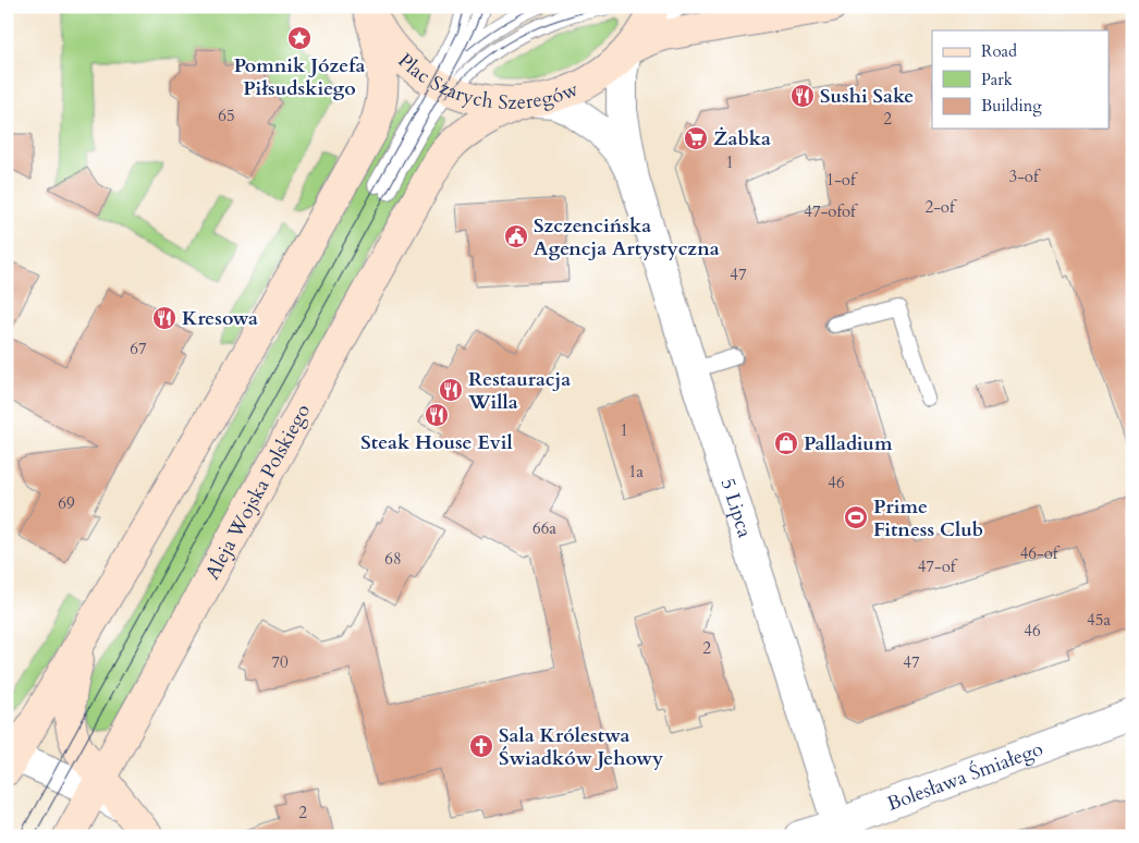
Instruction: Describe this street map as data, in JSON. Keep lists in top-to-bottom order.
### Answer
{
  "streets": {
    "main road": ["Plac Szarych Szeregów", "Aleja Wojska Polskiego"],
    "street": ["5 Lipca", "Bolesława Śmiałego"]
  },
  "crossings": [
    ["Plac Szarych Szeregów", "Aleja Wojska Polskiego"],
    ["Plac Szarych Szeregów", "5 Lipca"],
    ["Aleja Wojska Polskiego", "5 Lipca"],
    ["5 Lipca", "Bolesława Śmiałego"]
  ],
  "places": {
    "place": ["Pomnik Józefa Piłsudskiego"],
    "restaurant": [
      "Sushi Sake",
      "Kresowa",
      "Restauracja Willa",
      "Steak House Evil"
    ],
    "supermarket": ["Żabka"],
    "public building": ["Szczencińska Agencja Artystyczna"],
    "shop": ["Palladium"],
    "sports": ["Prime Fitness Club"],
    "church": ["Sala Królestwa Świadków Jehowy"]
  },
  "house_numbers": [
    "65",
    "2",
    "1",
    "3-of",
    "1-of",
    "2-of",
    "47-ofof",
    "47",
    "67",
    "1",
    "1a",
    "46",
    "69",
    "66a",
    "46-of",
    "68",
    "47-of",
    "45a",
    "46",
    "2",
    "70",
    "47",
    "2"
  ],
  "legend": ["Road", "Park", "Building"]
}
